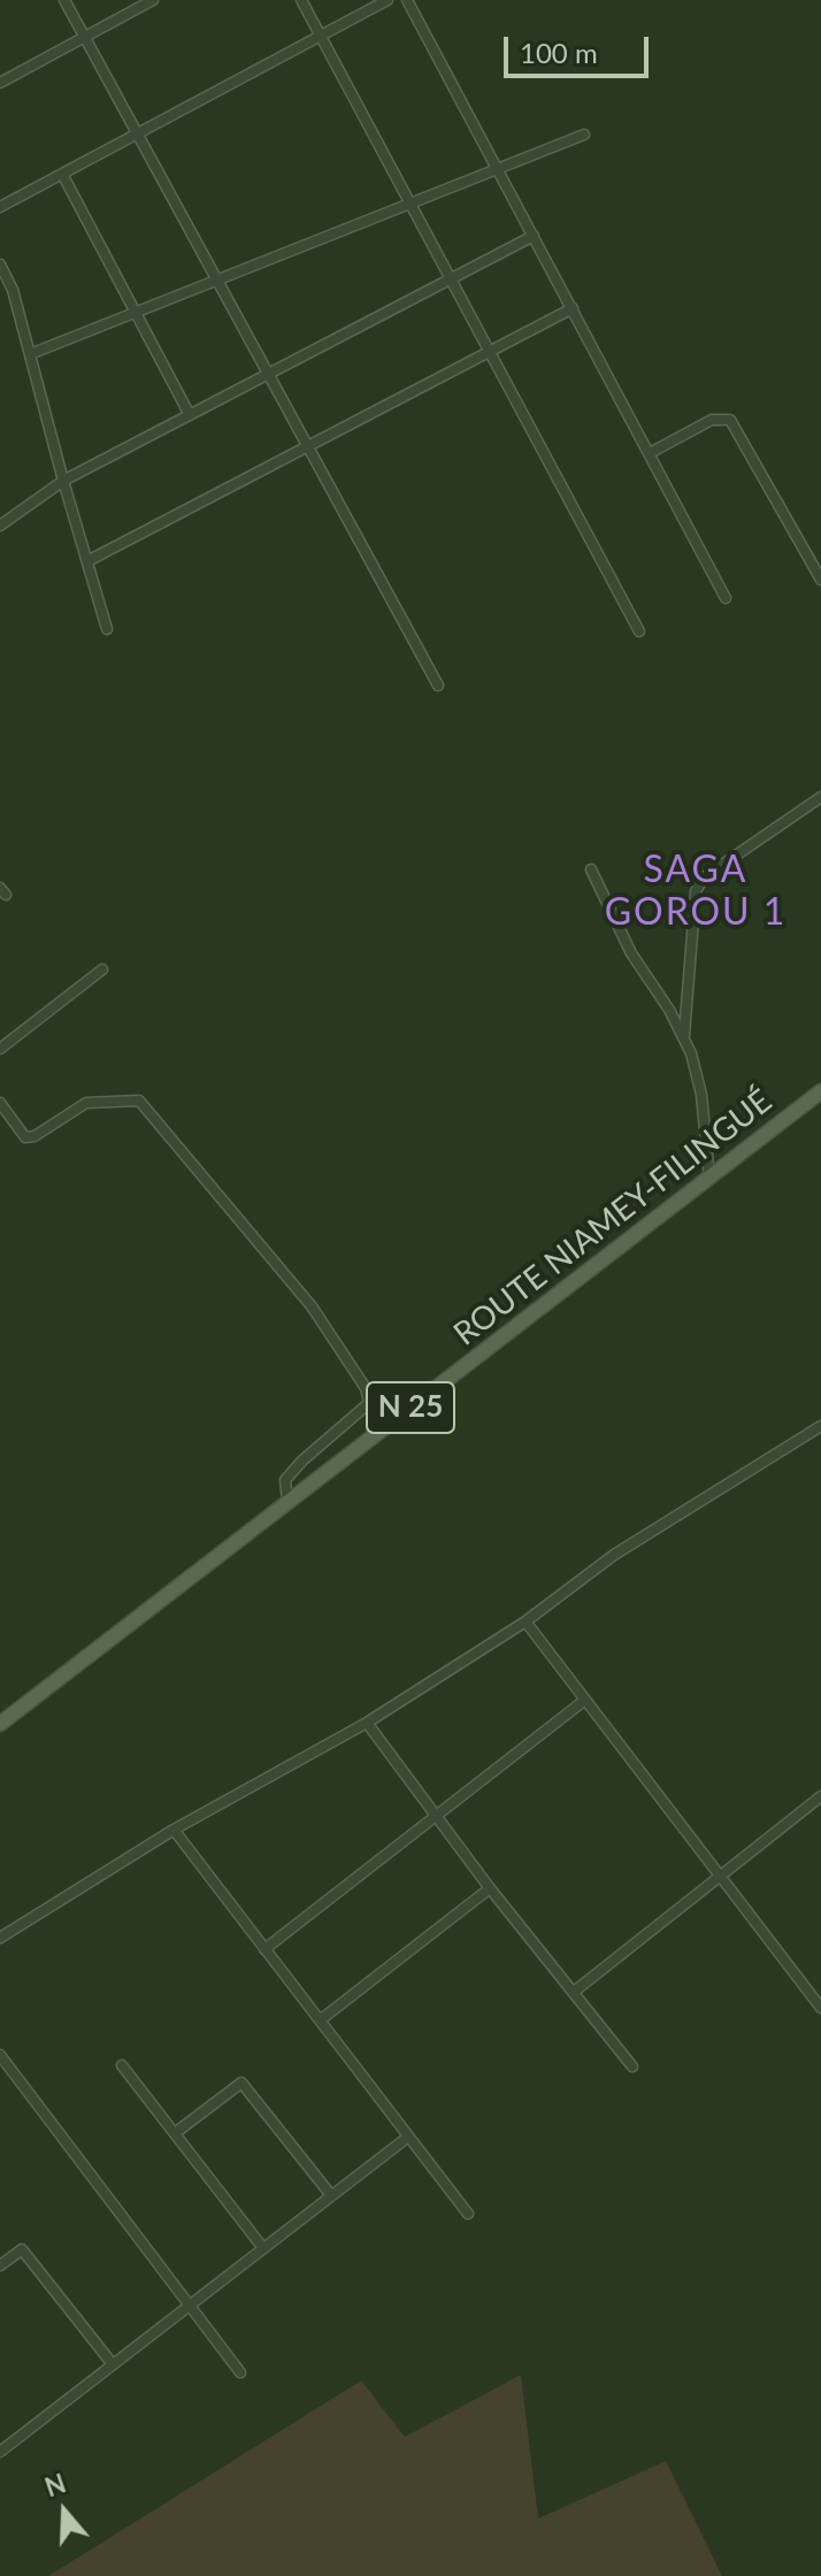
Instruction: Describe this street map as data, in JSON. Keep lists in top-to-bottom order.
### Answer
{
  "streets": {
    "main road": ["ROUTE NIAMEY-FILINGUÉ", "N 25"]
  },
  "districts": ["SAGA GOROU 1"],
  "scale_bar": "100 m",
  "north": "top"
}
